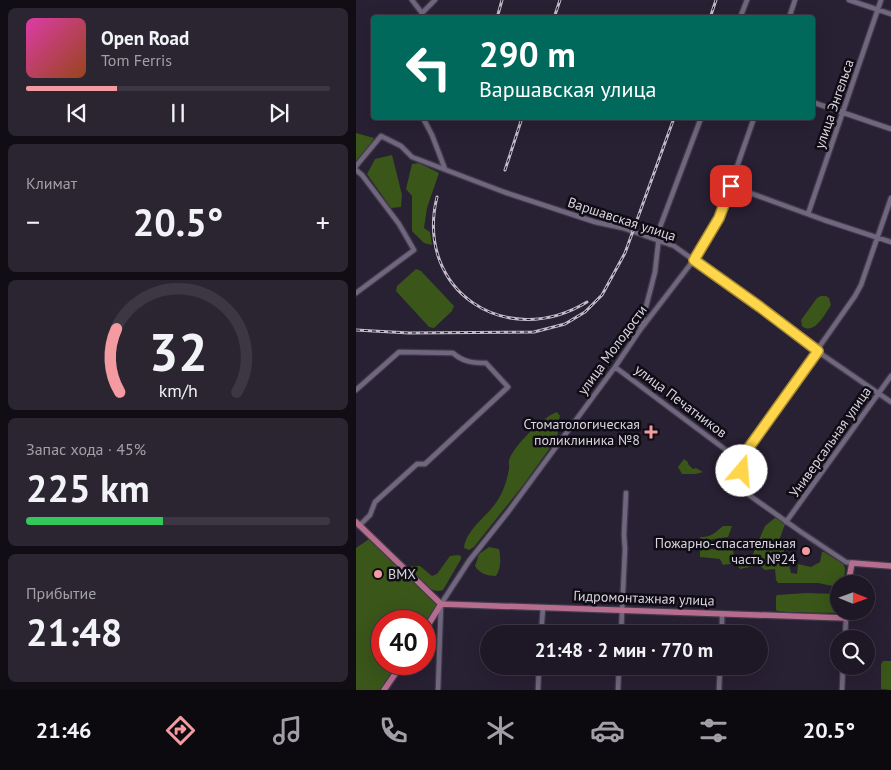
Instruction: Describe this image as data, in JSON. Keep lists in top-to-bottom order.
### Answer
{
  "streets": {
    "main road": ["Гидромонтажная улица"],
    "street": [
      "улица Энгельса",
      "Варшавская улица",
      "улица Молодости",
      "улица Печатников",
      "Универсальная улица"
    ]
  },
  "crossings": [
    ["Варшавская улица", "улица Молодости"],
    ["Варшавская улица", "Универсальная улица"],
    ["улица Молодости", "улица Печатников"],
    ["улица Молодости", "Гидромонтажная улица"]
  ],
  "places": {
    "health": ["Стоматологическая поликлиника №8"],
    "other": ["Пожарно-спасательная часть №24", "BMX"]
  },
  "north": "right",
  "page": {
    "turn": ["290 m", "Варшавская улица"],
    "song": ["Open Road", "Tom Ferris"],
    "tile": [
      "Климат",
      ["Запас хода · 45%", "225 km"],
      ["Прибытие", "21:48"]
    ],
    "heat": ["−", "20.5°", "+"],
    "limit": "40",
    "trip": "21:48 · 2 мин · 770 m",
    "tabs": ["21:46", "20.5°"],
    "gauge": ["32", "km/h"]
  }
}
